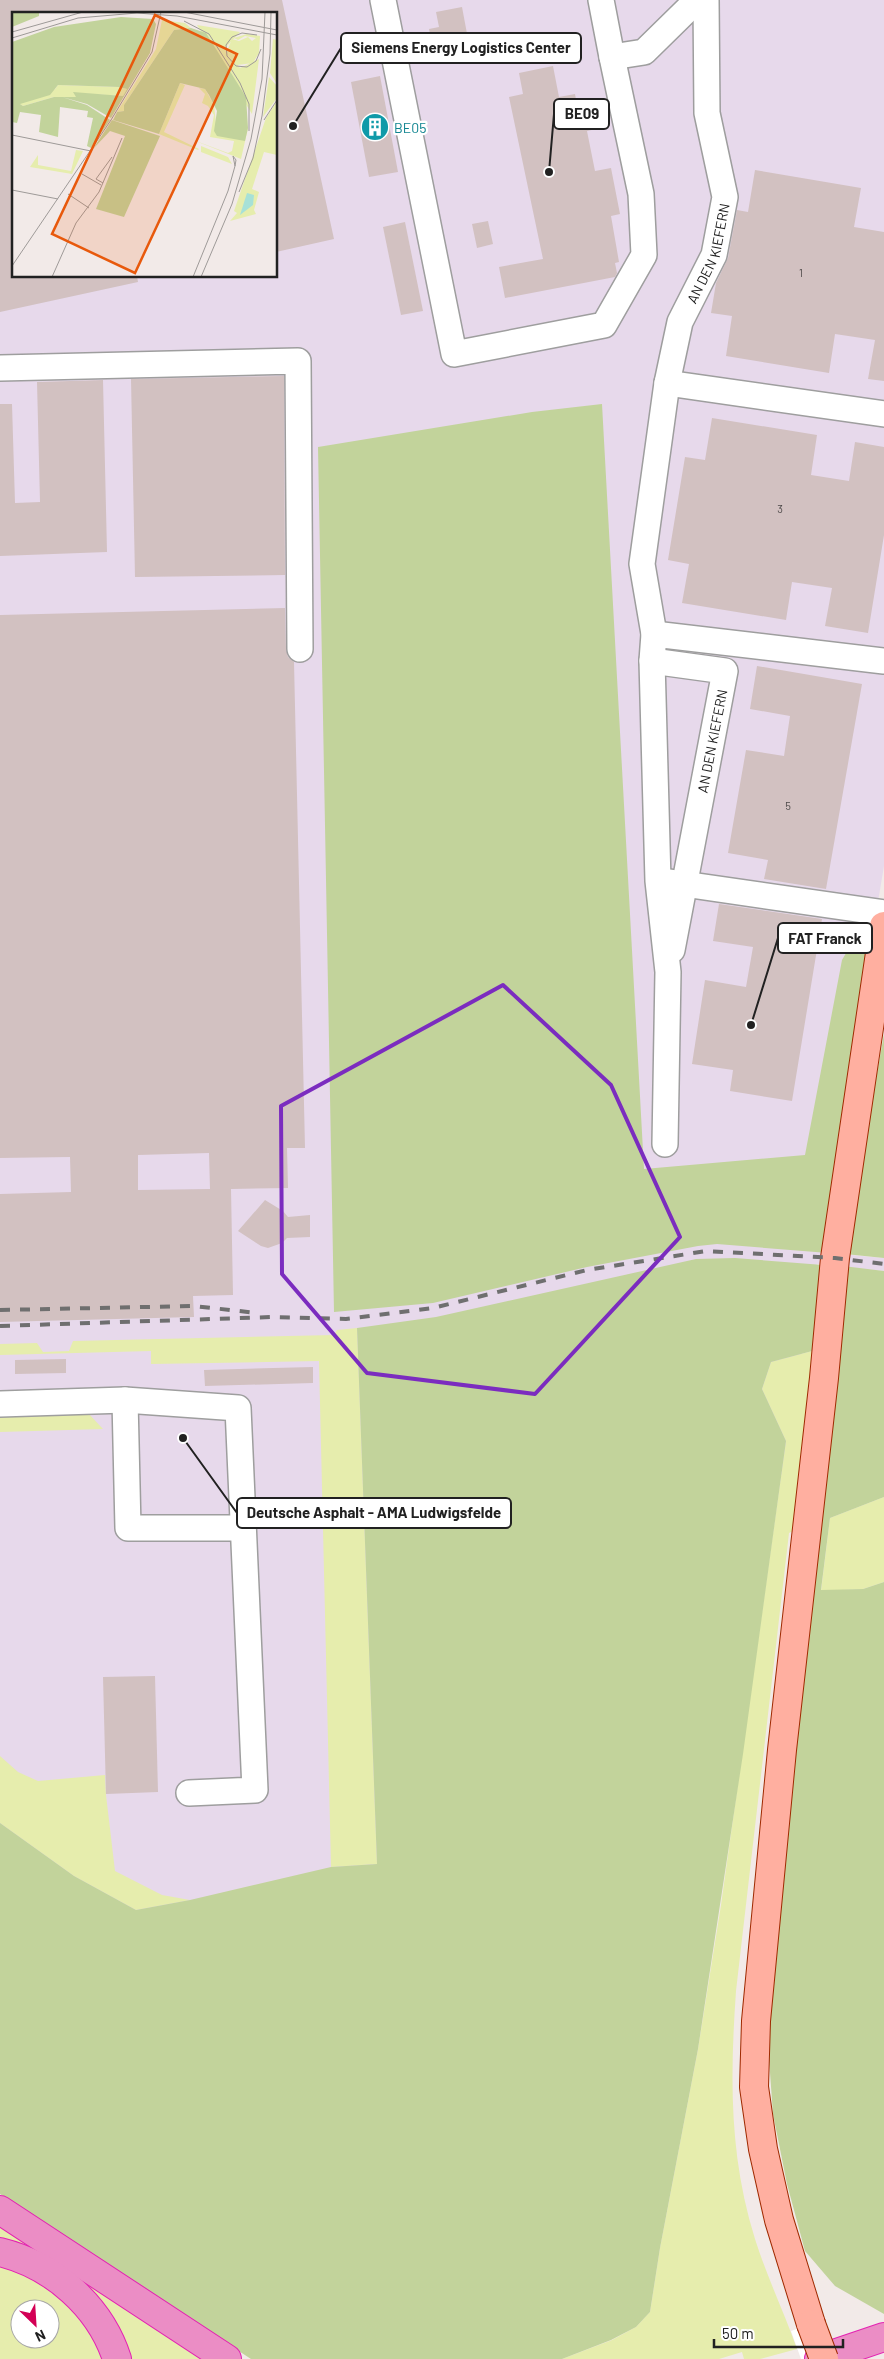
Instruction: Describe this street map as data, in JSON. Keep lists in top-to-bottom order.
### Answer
{
  "streets": {
    "street": ["AN DEN KIEFERN"]
  },
  "places": {
    "other": [
      "Siemens Energy Logistics Center",
      "BE09",
      "FAT Franck",
      "Deutsche Asphalt - AMA Ludwigsfelde"
    ],
    "building": ["BE05"]
  },
  "house_numbers": ["1", "3", "5"],
  "scale_bar": "50 m",
  "north": "bottom right"
}
